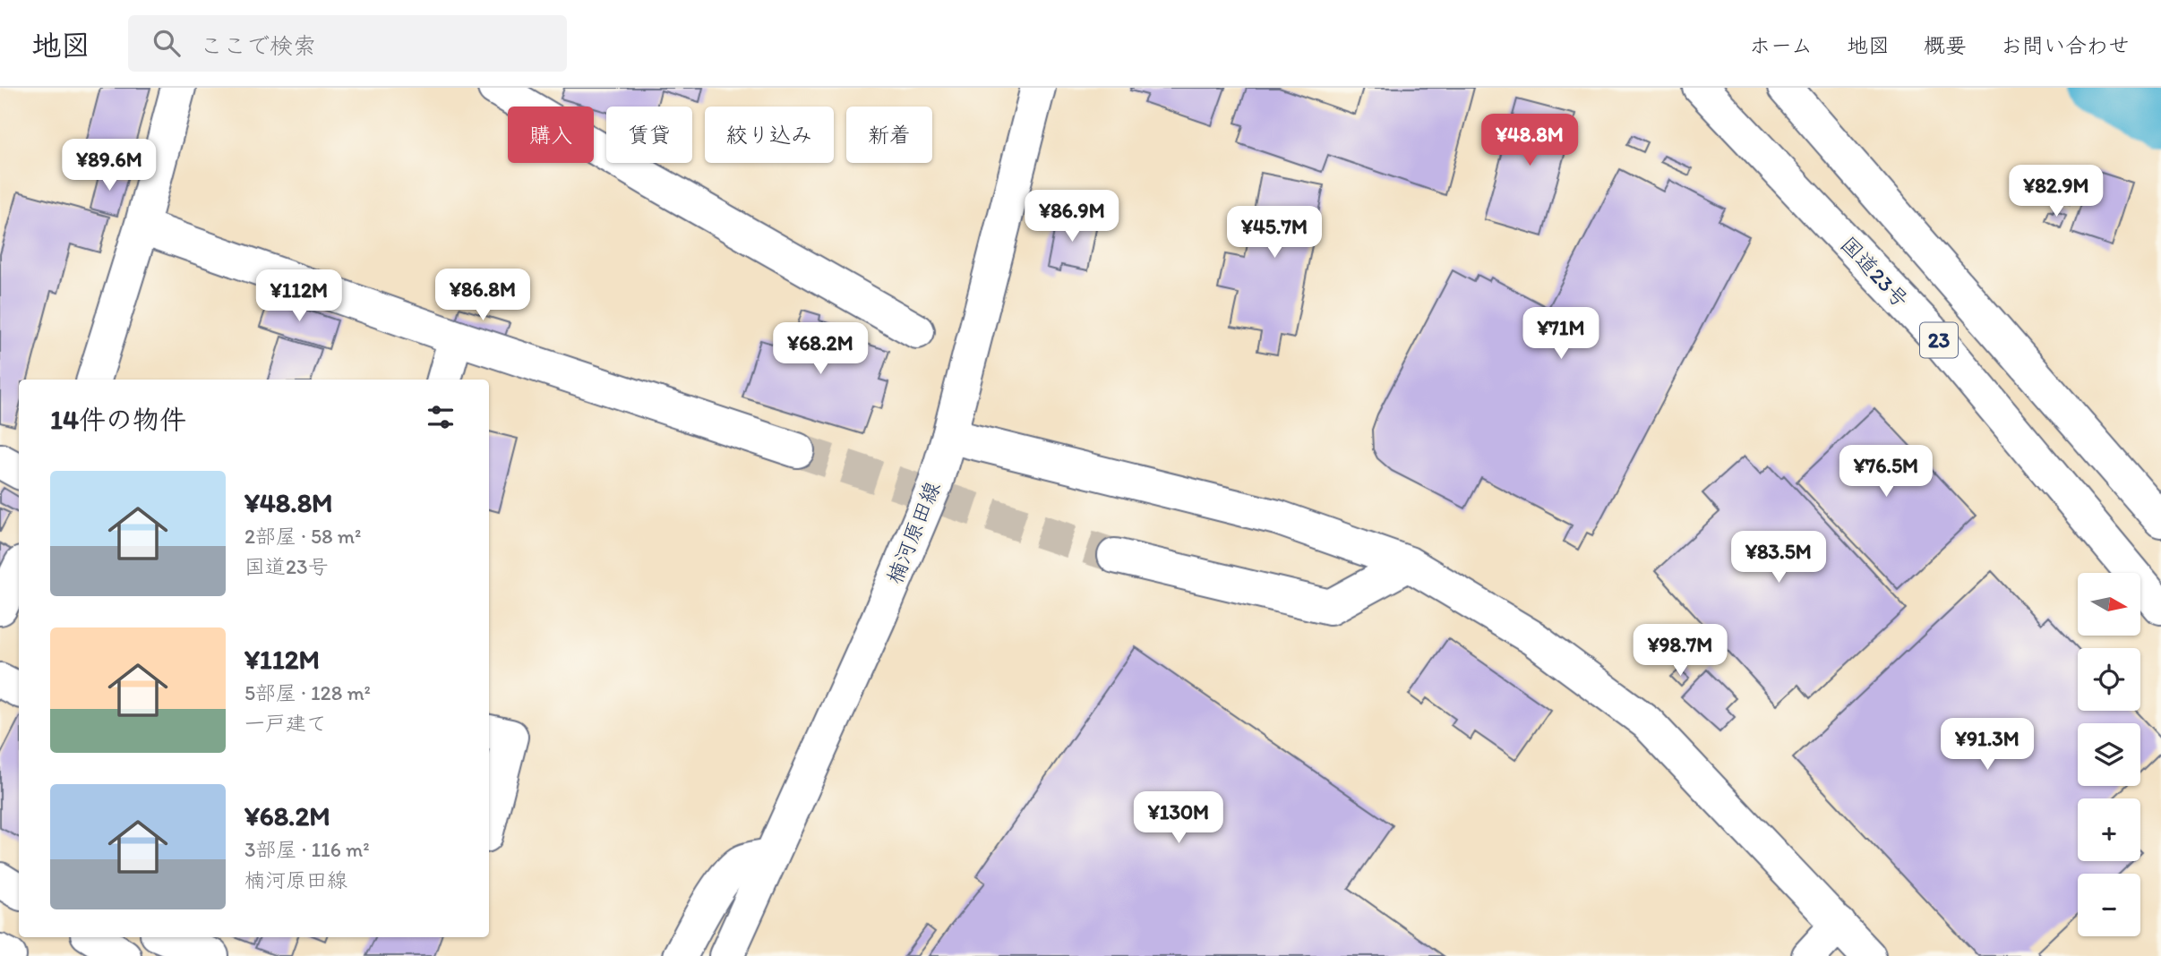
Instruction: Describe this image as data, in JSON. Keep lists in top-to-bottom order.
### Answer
{
  "streets": {
    "main road": ["国道23号", "23", "楠河原田線"]
  },
  "north": "right",
  "page": {
    "header": "地図",
    "search": "ここで検索",
    "nav": [
      "ホーム",
      "地図",
      "概要",
      "お問い合わせ"
    ],
    "chip": [
      "購入",
      "賃貸",
      "絞り込み",
      "新着"
    ],
    "price": [
      "¥48.8M",
      "¥89.6M",
      "¥82.9M",
      "¥86.9M",
      "¥45.7M",
      "¥86.8M",
      "¥112M",
      "¥71M",
      "¥68.2M",
      "¥76.5M",
      "¥83.5M",
      "¥98.7M",
      "¥91.3M",
      "¥130M"
    ],
    "heading": "14件の物件",
    "list": [
      {
        "name": "¥48.8M",
        "note": "2部屋 · 58 m² · 国道23号"
      },
      {
        "name": "¥112M",
        "note": "5部屋 · 128 m² · 一戸建て"
      },
      {
        "name": "¥68.2M",
        "note": "3部屋 · 116 m² · 楠河原田線"
      }
    ],
    "map_buttons": ["+", "−"]
  }
}
